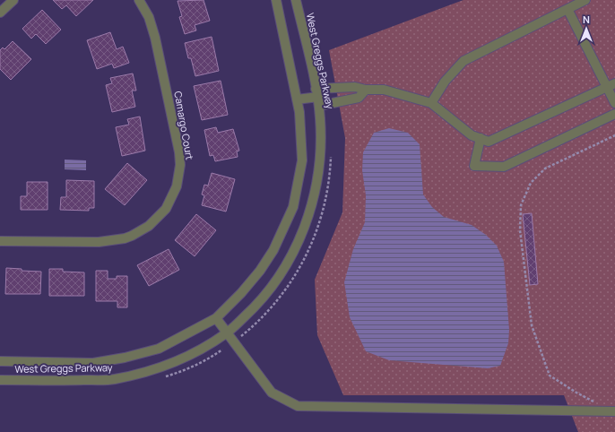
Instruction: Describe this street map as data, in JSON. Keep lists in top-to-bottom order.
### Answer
{
  "streets": {
    "street": ["West Greggs Parkway", "Camargo Court"]
  },
  "north": "top"
}
